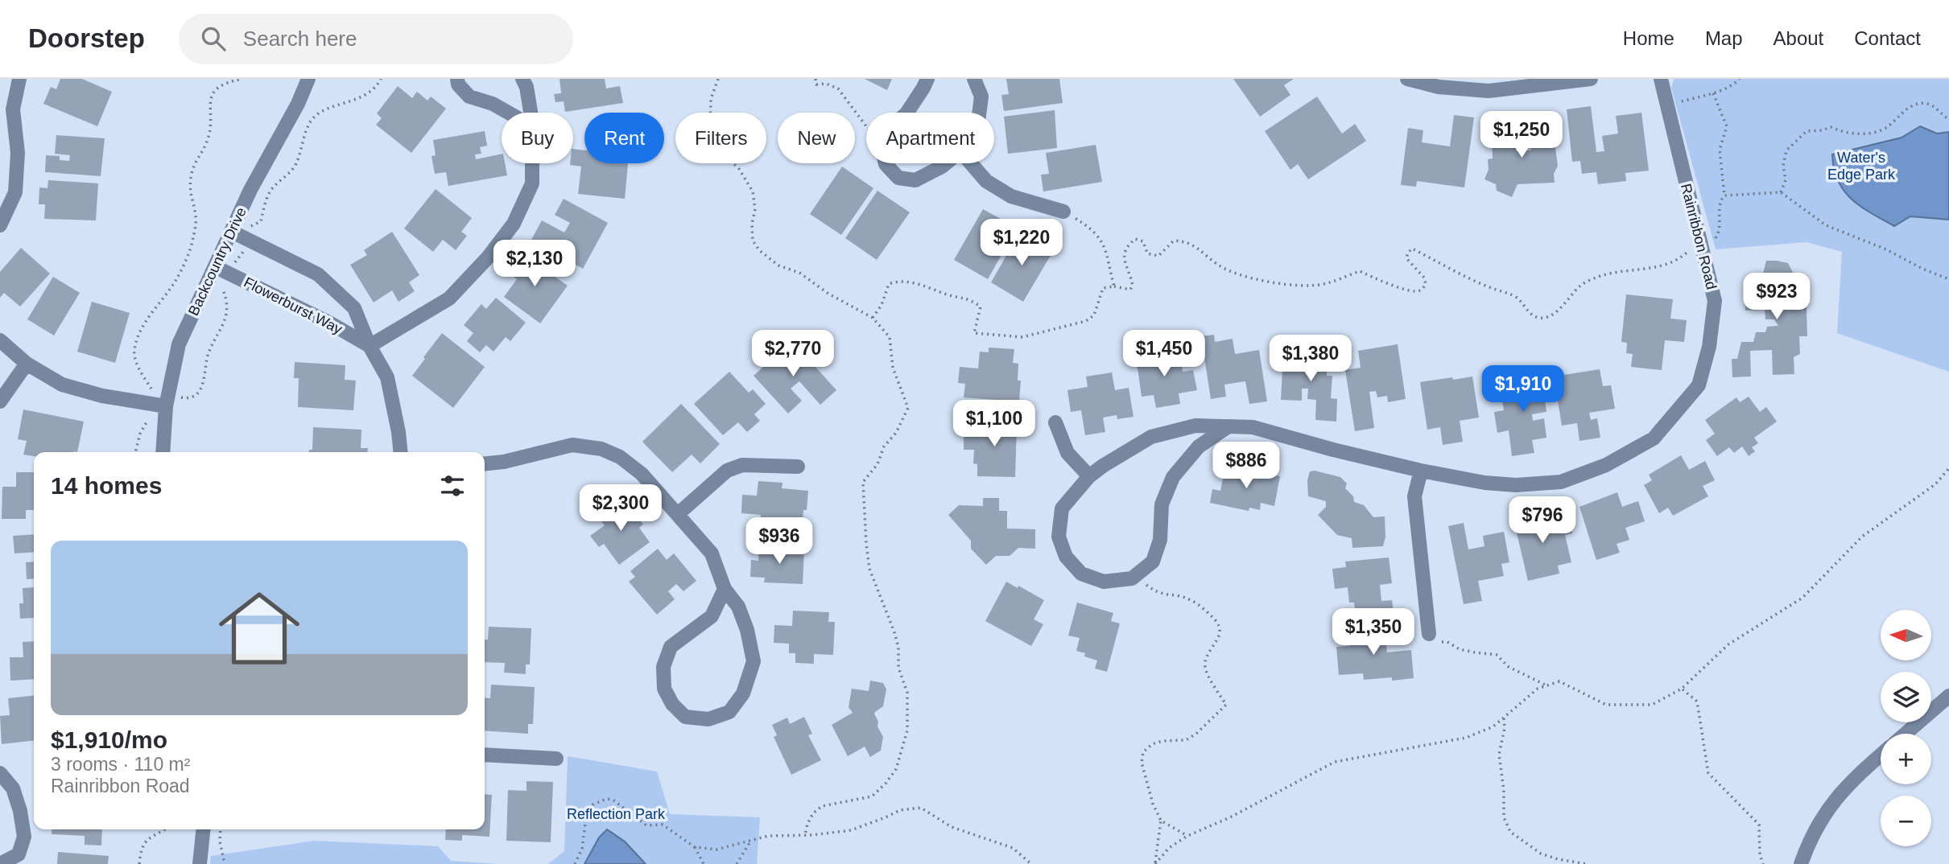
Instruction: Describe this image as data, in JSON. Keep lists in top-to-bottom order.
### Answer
{
  "streets": {
    "street": ["Rainribbon Road", "Backcountry Drive", "Flowerburst Way"]
  },
  "crossings": [
    ["Backcountry Drive", "Flowerburst Way"]
  ],
  "parks": ["Water's Edge Park", "Reflection Park"],
  "north": "left",
  "page": {
    "header": "Doorstep",
    "search": "Search here",
    "nav": [
      "Home",
      "Map",
      "About",
      "Contact"
    ],
    "price": [
      "$1,250",
      "$1,220",
      "$2,130",
      "$923",
      "$2,770",
      "$1,450",
      "$1,380",
      "$1,910",
      "$1,100",
      "$886",
      "$2,300",
      "$796",
      "$936",
      "$1,350"
    ],
    "chip": [
      "Buy",
      "Rent",
      "Filters",
      "New",
      "Apartment"
    ],
    "heading": "14 homes",
    "list": [
      {
        "name": "$1,910/mo",
        "note": "3 rooms · 110 m² · Rainribbon Road"
      }
    ],
    "map_buttons": ["+", "−"]
  }
}
